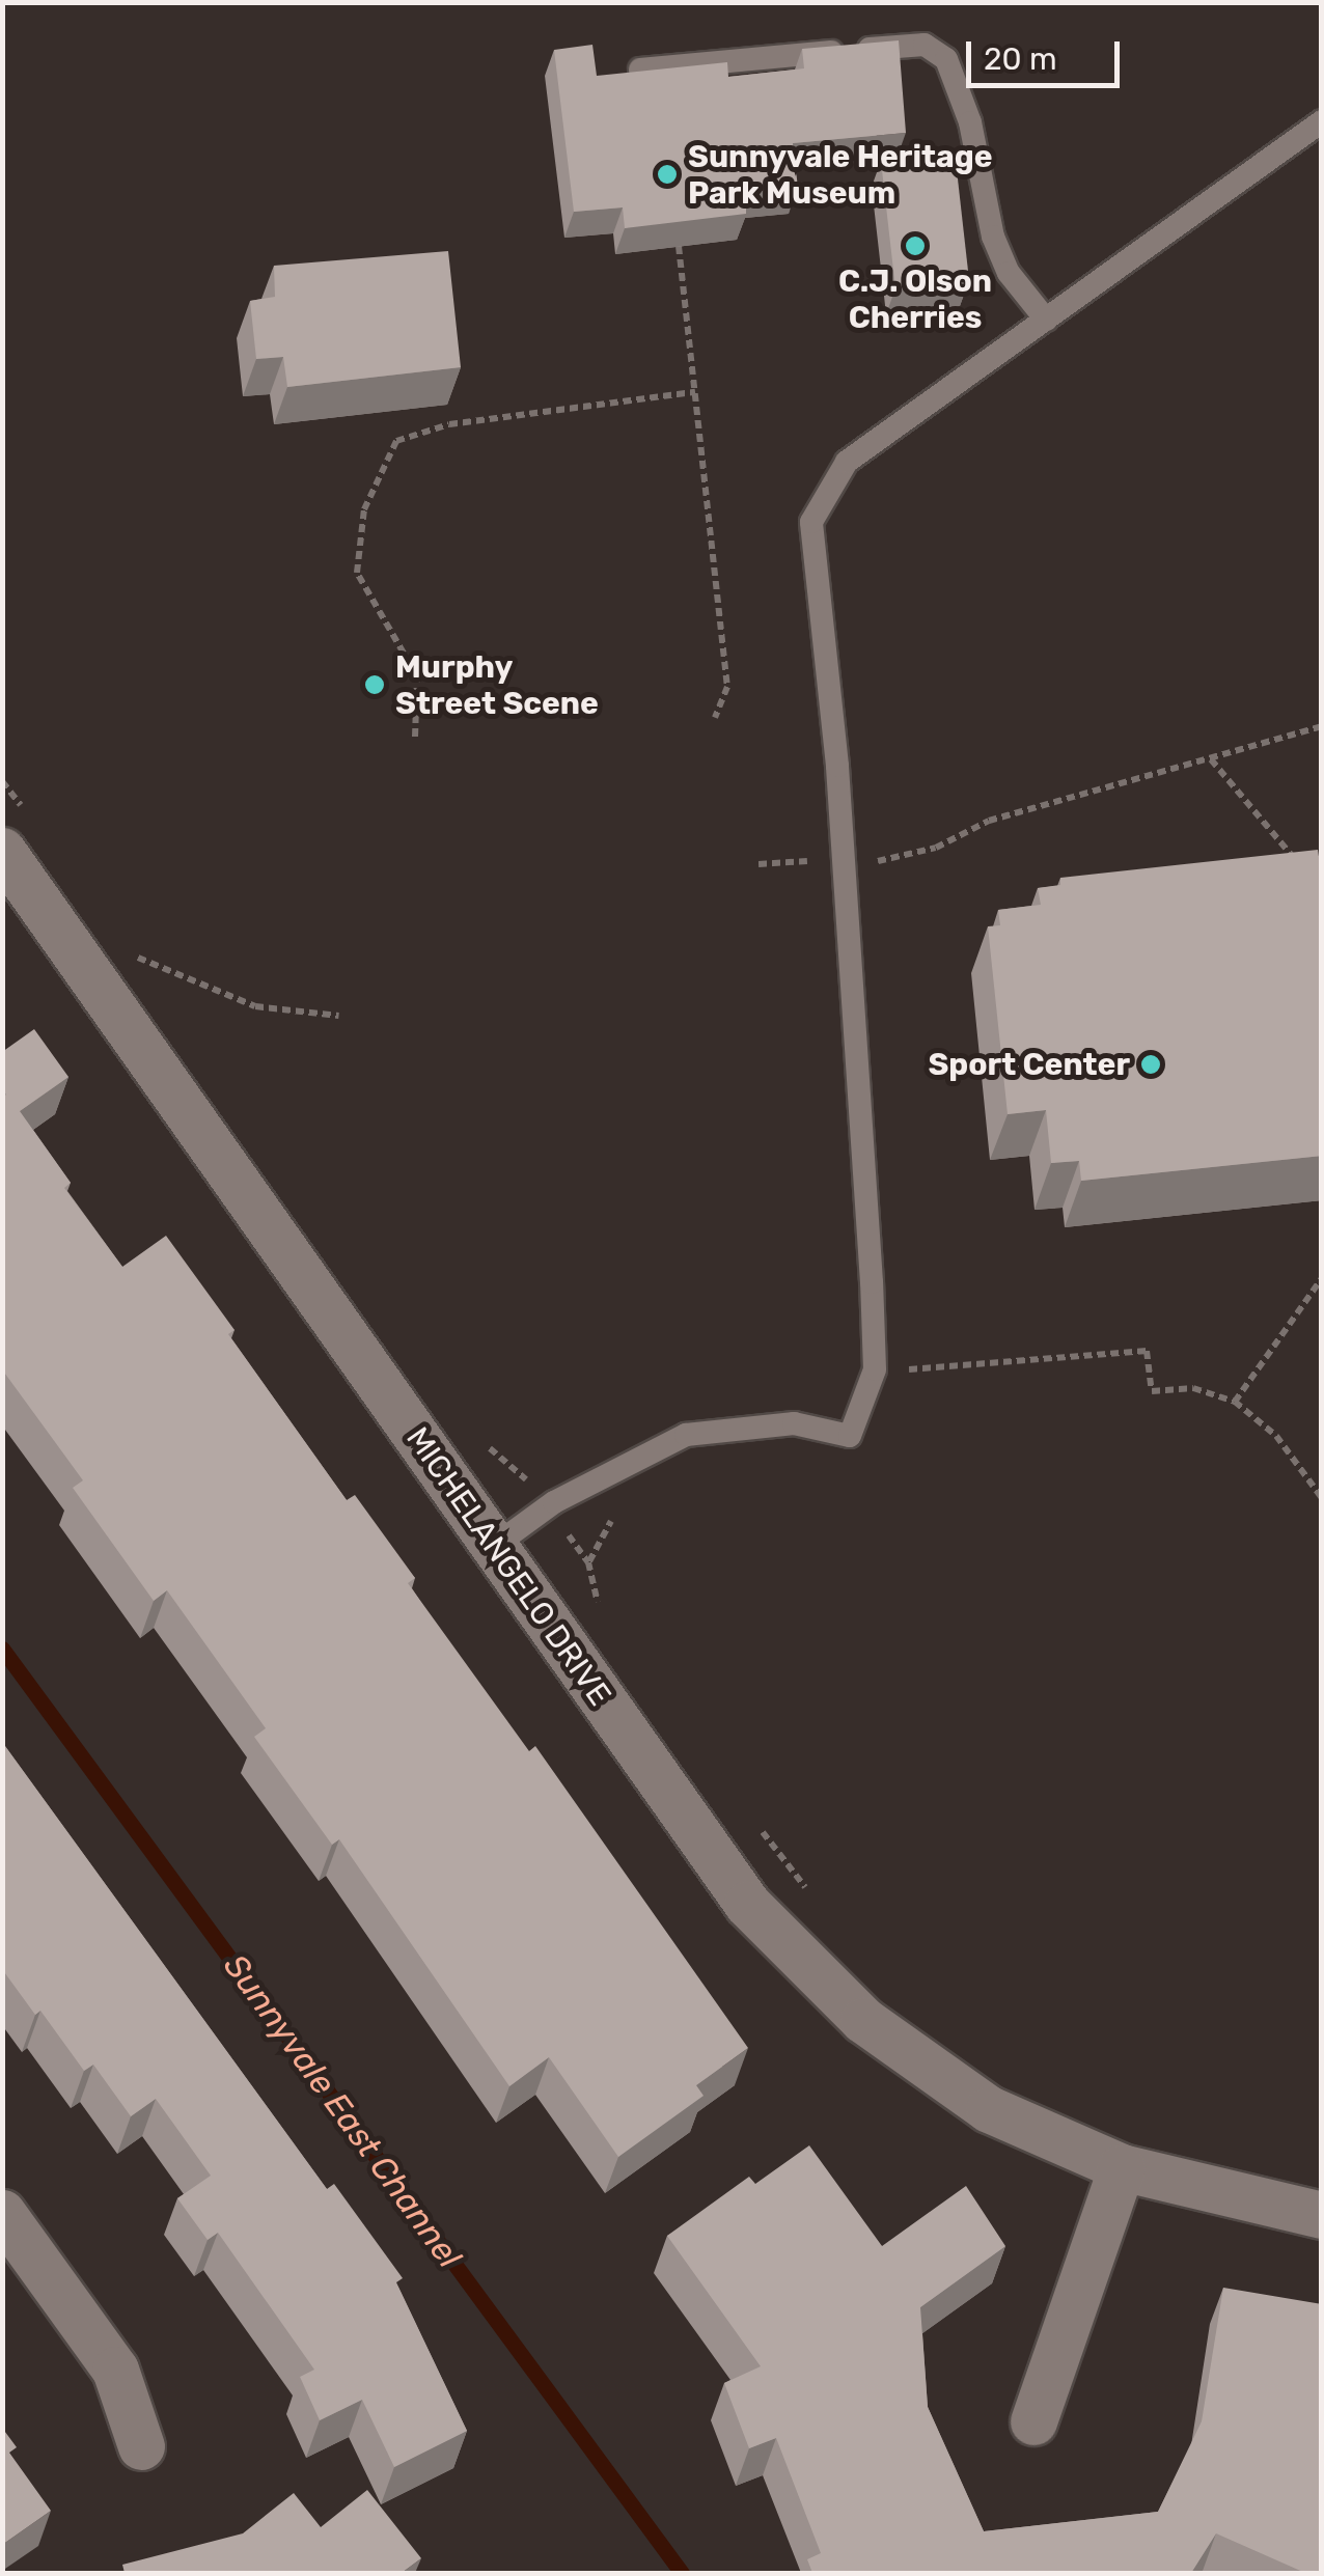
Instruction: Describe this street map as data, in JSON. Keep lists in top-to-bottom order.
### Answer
{
  "streets": {
    "street": ["MICHELANGELO DRIVE"]
  },
  "water": ["Sunnyvale East Channel"],
  "places": [
    "Sunnyvale Heritage Park Museum",
    "C.J. Olson Cherries",
    "Murphy Street Scene",
    "Sport Center"
  ],
  "scale_bar": "20 m"
}
